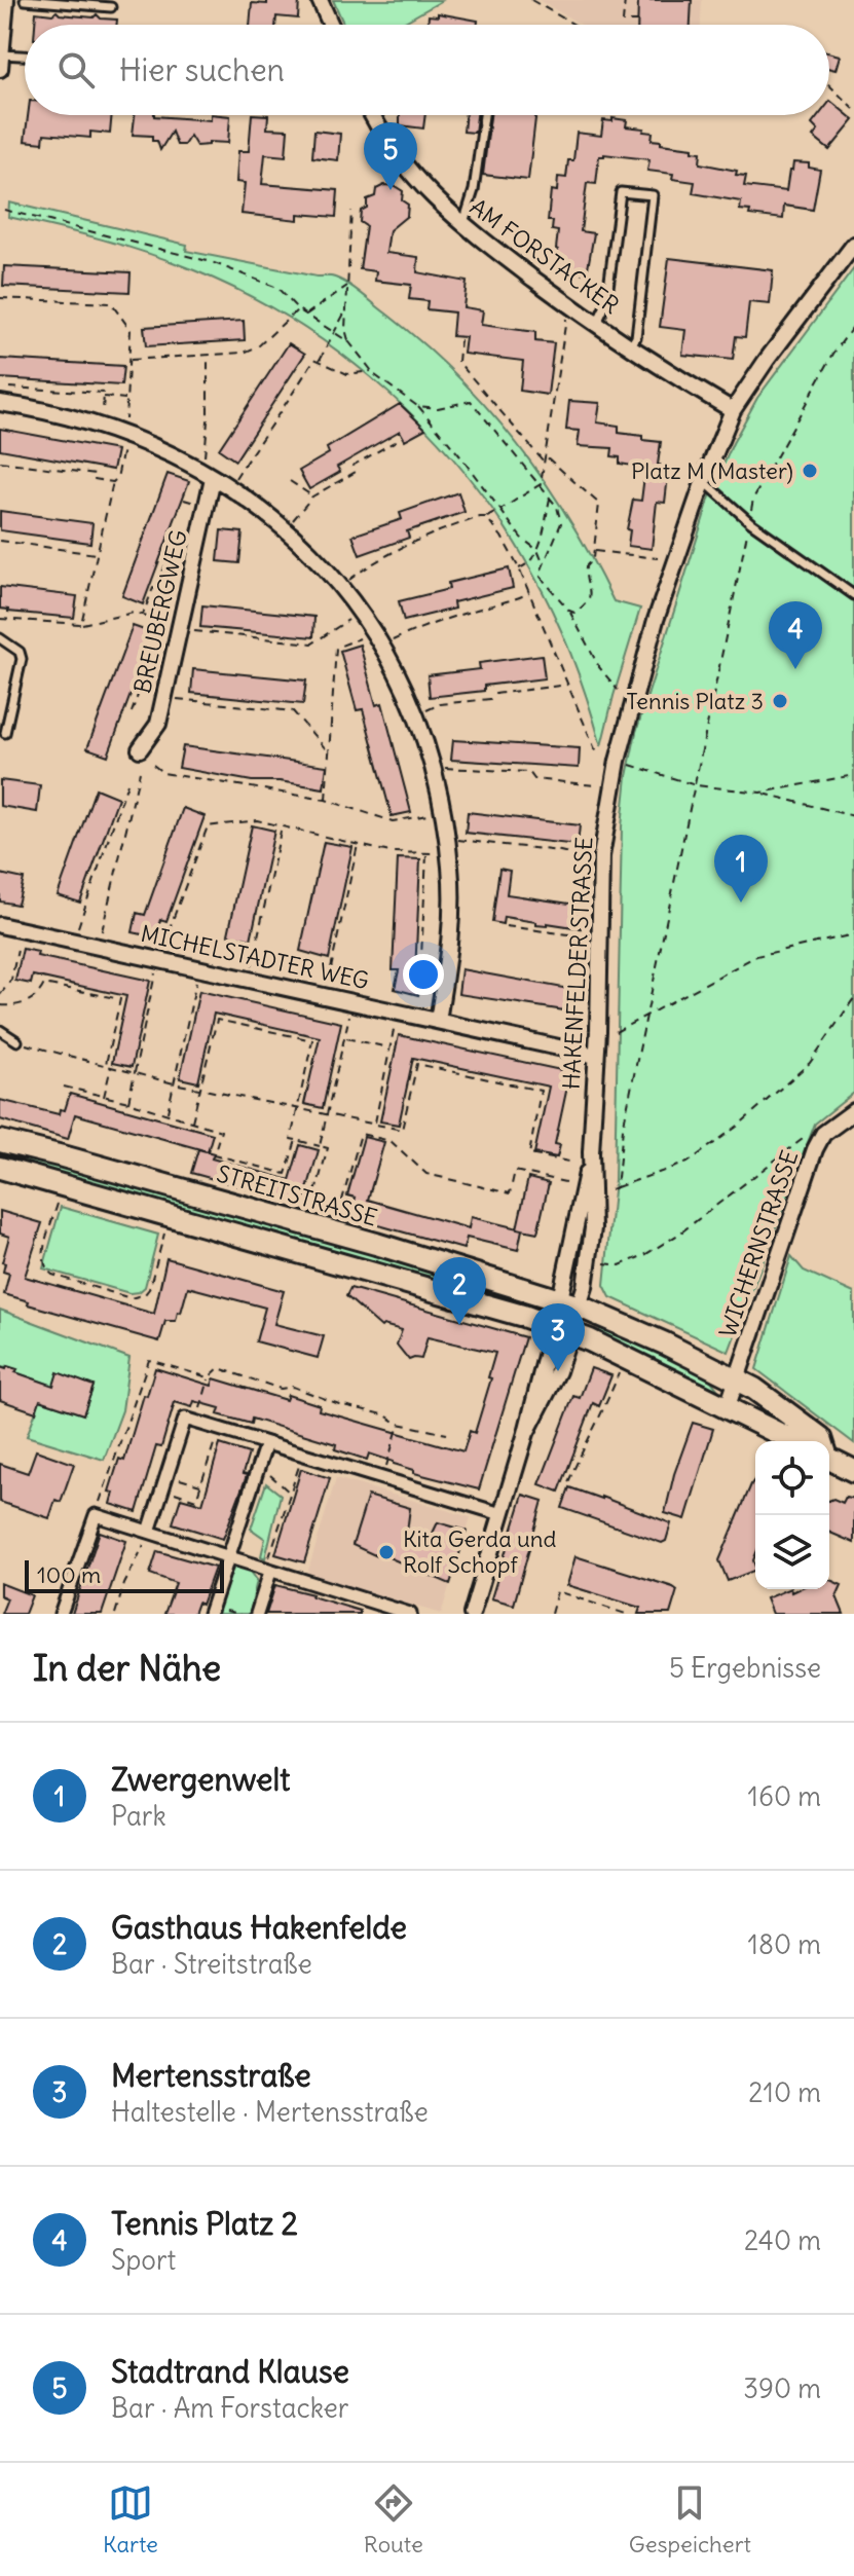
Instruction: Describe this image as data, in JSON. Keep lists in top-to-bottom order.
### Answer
{
  "streets": {
    "main road": ["STREITSTRASSE"],
    "street": [
      "AM FORSTACKER",
      "BREUBERGWEG",
      "MICHELSTADTER WEG",
      "HAKENFELDER STRASSE",
      "WICHERNSTRASSE"
    ]
  },
  "crossings": [
    ["AM FORSTACKER", "HAKENFELDER STRASSE"],
    ["MICHELSTADTER WEG", "HAKENFELDER STRASSE"],
    ["HAKENFELDER STRASSE", "STREITSTRASSE"],
    ["STREITSTRASSE", "WICHERNSTRASSE"]
  ],
  "places": ["Platz M (Master)", "Tennis Platz 3", "Kita Gerda und Rolf Schopf"],
  "scale_bar": "100 m",
  "page": {
    "search": "Hier suchen",
    "pins": [
      "5",
      "4",
      "1",
      "2",
      "3"
    ],
    "scale": "100 m",
    "heading": ["In der Nähe", "5 Ergebnisse"],
    "list": [
      {
        "mark": "1",
        "name": "Zwergenwelt",
        "note": "Park",
        "value": "160 m"
      },
      {
        "mark": "2",
        "name": "Gasthaus Hakenfelde",
        "note": "Bar · Streitstraße",
        "value": "180 m"
      },
      {
        "mark": "3",
        "name": "Mertensstraße",
        "note": "Haltestelle · Mertensstraße",
        "value": "210 m"
      },
      {
        "mark": "4",
        "name": "Tennis Platz 2",
        "note": "Sport",
        "value": "240 m"
      },
      {
        "mark": "5",
        "name": "Stadtrand Klause",
        "note": "Bar · Am Forstacker",
        "value": "390 m"
      }
    ],
    "nav": ["Karte", "Route", "Gespeichert"]
  }
}
